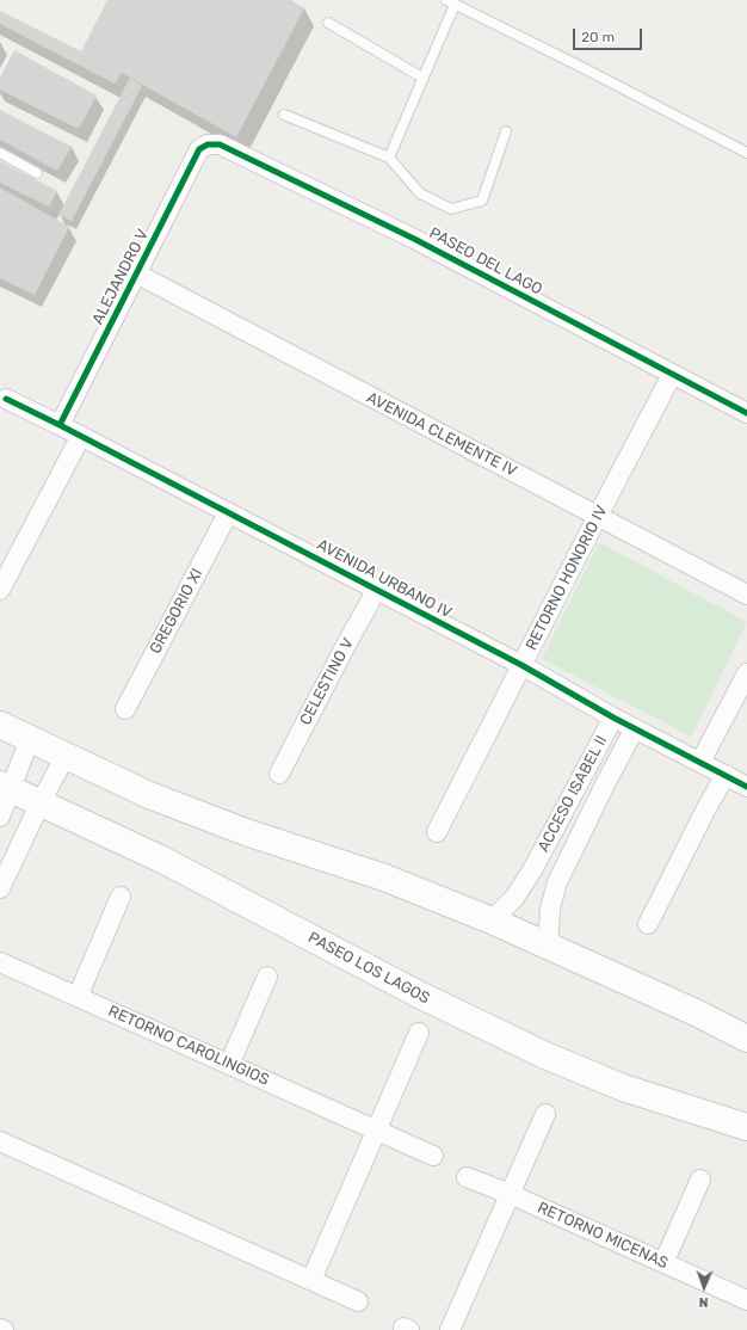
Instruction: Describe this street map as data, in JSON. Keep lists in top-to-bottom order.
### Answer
{
  "streets": {
    "street": [
      "PASEO DEL LAGO",
      "ALEJANDRO V",
      "AVENIDA CLEMENTE IV",
      "RETORNO HONORIO IV",
      "AVENIDA URBANO IV",
      "GREGORIO XI",
      "CELESTINO V",
      "ACCESO ISABEL II",
      "PASEO LOS LAGOS",
      "RETORNO CAROLINGIOS",
      "RETORNO MICENAS"
    ]
  },
  "crossings": [
    ["PASEO DEL LAGO", "ALEJANDRO V"],
    ["PASEO DEL LAGO", "RETORNO HONORIO IV"],
    ["ALEJANDRO V", "AVENIDA CLEMENTE IV"],
    ["ALEJANDRO V", "AVENIDA URBANO IV"],
    ["AVENIDA CLEMENTE IV", "RETORNO HONORIO IV"],
    ["RETORNO HONORIO IV", "AVENIDA URBANO IV"],
    ["AVENIDA URBANO IV", "GREGORIO XI"],
    ["AVENIDA URBANO IV", "CELESTINO V"],
    ["AVENIDA URBANO IV", "ACCESO ISABEL II"]
  ],
  "scale_bar": "20 m",
  "north": "bottom"
}
